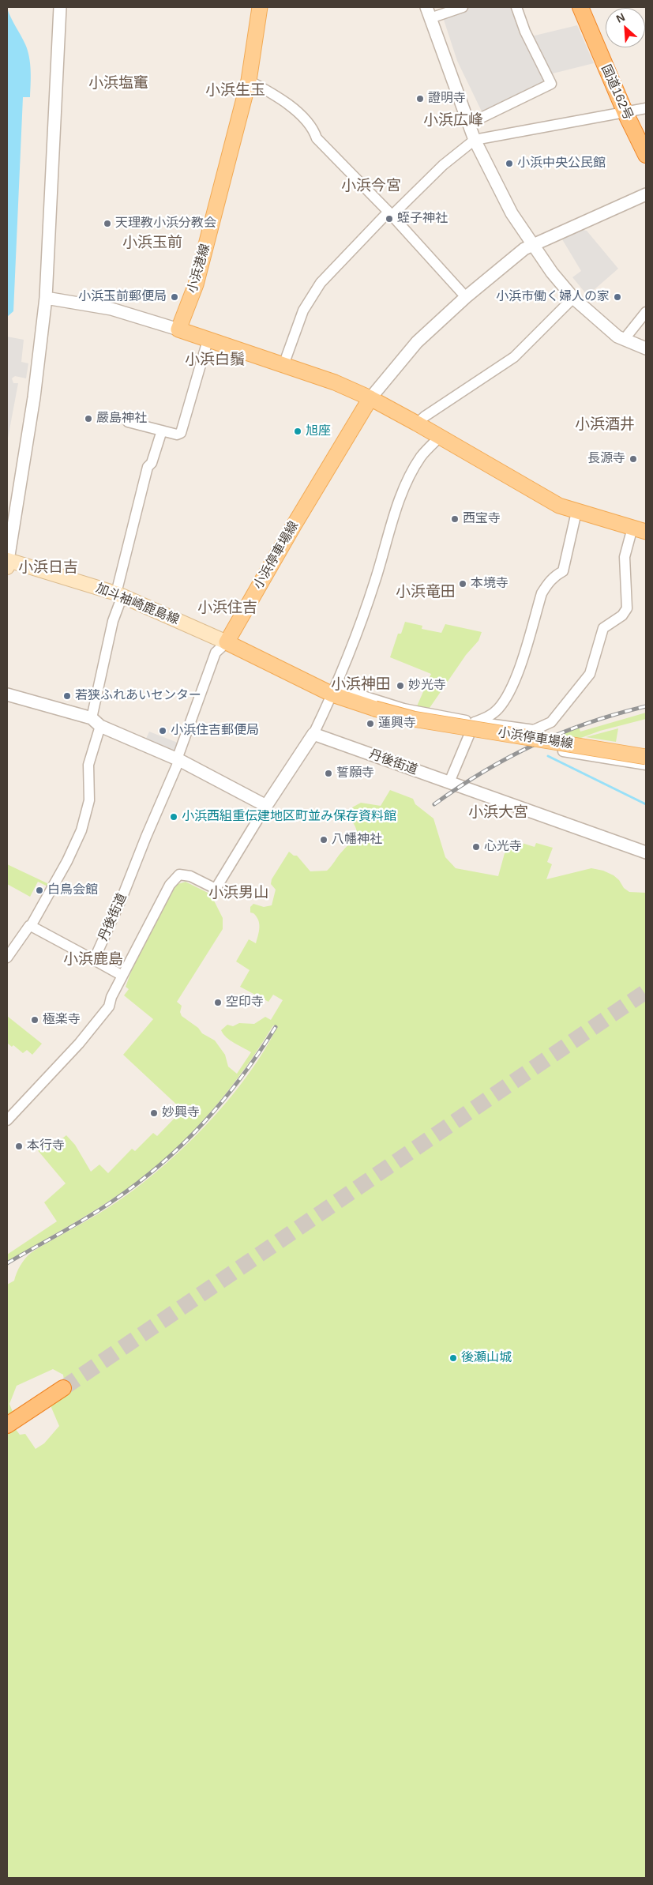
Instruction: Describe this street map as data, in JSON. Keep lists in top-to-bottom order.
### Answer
{
  "streets": {
    "highway": ["国道162号"],
    "main road": ["小浜港線", "小浜停車場線", "加斗袖崎鹿島線"],
    "street": ["丹後街道"]
  },
  "crossings": [
    ["小浜停車場線", "加斗袖崎鹿島線"],
    ["小浜停車場線", "丹後街道"],
    ["加斗袖崎鹿島線", "丹後街道"]
  ],
  "districts": [
    "小浜塩竃",
    "小浜生玉",
    "小浜広峰",
    "小浜今宮",
    "小浜玉前",
    "小浜白鬚",
    "小浜酒井",
    "小浜日吉",
    "小浜竜田",
    "小浜住吉",
    "小浜神田",
    "小浜大宮",
    "小浜男山",
    "小浜鹿島"
  ],
  "places": [
    "證明寺",
    "小浜中央公民館",
    "蛭子神社",
    "天理教小浜分教会",
    "小浜玉前郵便局",
    "小浜市働く婦人の家",
    "嚴島神社",
    "旭座",
    "長源寺",
    "西宝寺",
    "本境寺",
    "妙光寺",
    "若狭ふれあいセンター",
    "蓮興寺",
    "小浜住吉郵便局",
    "誓願寺",
    "小浜西組重伝建地区町並み保存資料館",
    "八幡神社",
    "心光寺",
    "白鳥会館",
    "空印寺",
    "極楽寺",
    "妙興寺",
    "本行寺",
    "後瀬山城"
  ],
  "north": "top left"
}
